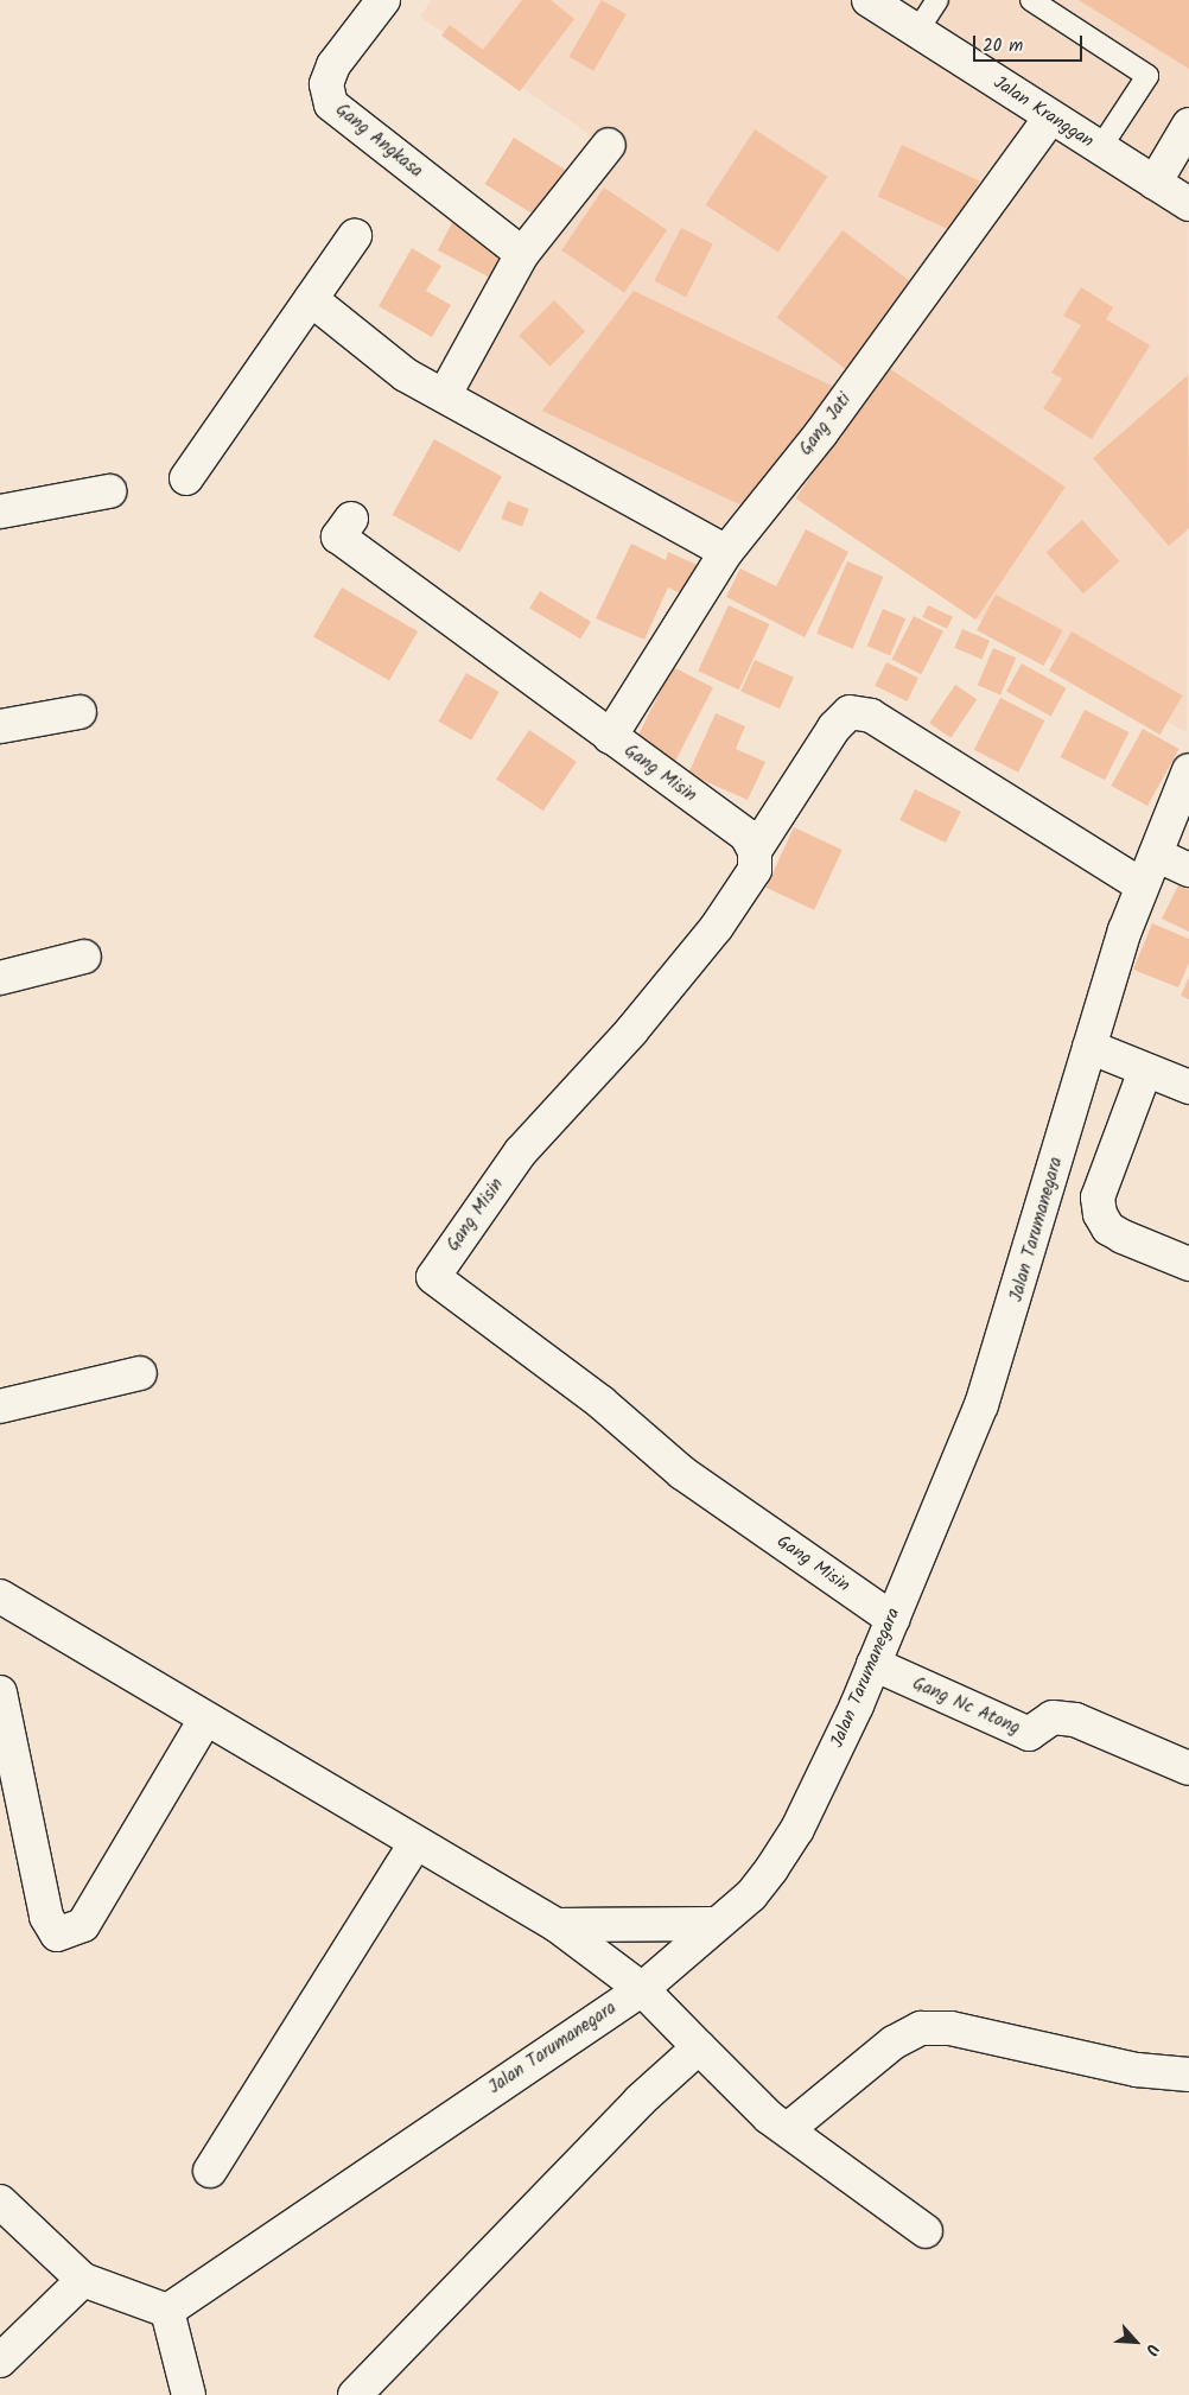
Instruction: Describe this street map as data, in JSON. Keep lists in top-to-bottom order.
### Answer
{
  "streets": {
    "street": [
      "Jalan Kranggan",
      "Gang Angkasa",
      "Gang Jati",
      "Gang Misin",
      "Jalan Tarumanegara",
      "Gang Nc Atong"
    ]
  },
  "crossings": [
    ["Jalan Kranggan", "Gang Jati"],
    ["Gang Jati", "Gang Misin"],
    ["Gang Misin", "Jalan Tarumanegara"],
    ["Jalan Tarumanegara", "Gang Nc Atong"]
  ],
  "scale_bar": "20 m",
  "north": "bottom right"
}
